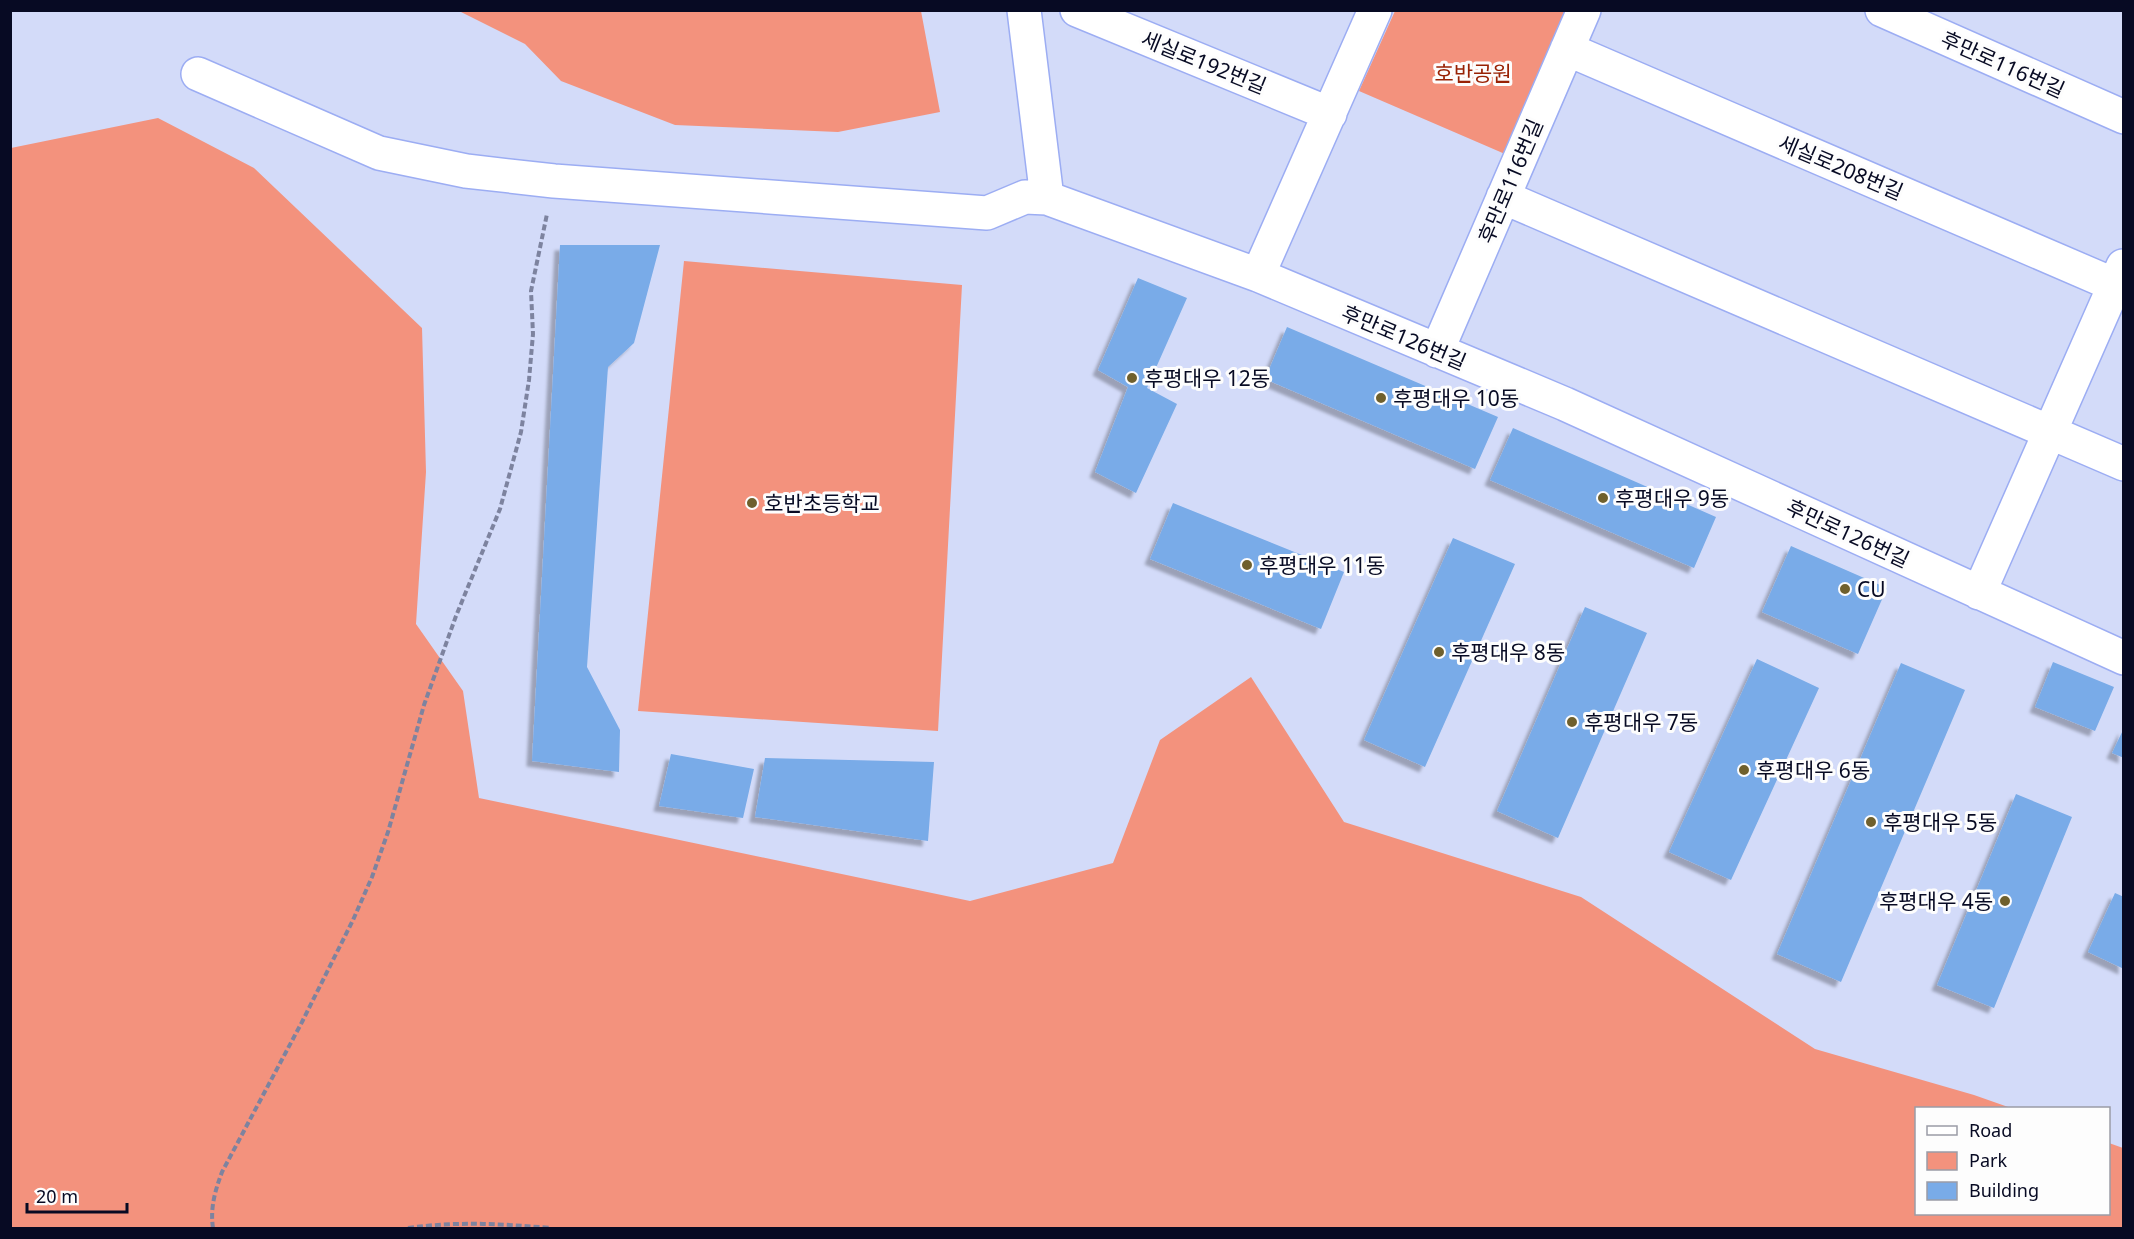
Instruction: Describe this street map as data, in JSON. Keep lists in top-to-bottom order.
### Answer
{
  "streets": {
    "street": [
      "세실로192번길",
      "후만로116번길",
      "세실로208번길",
      "후만로126번길"
    ]
  },
  "crossings": [
    ["후만로116번길", "세실로208번길"],
    ["후만로116번길", "후만로126번길"],
    ["세실로208번길", "후만로126번길"]
  ],
  "parks": ["호반공원"],
  "places": [
    "후평대우 12동",
    "후평대우 10동",
    "후평대우 9동",
    "호반초등학교",
    "후평대우 11동",
    "CU",
    "후평대우 8동",
    "후평대우 7동",
    "후평대우 6동",
    "후평대우 5동",
    "후평대우 4동"
  ],
  "legend": ["Road", "Park", "Building"],
  "scale_bar": "20 m"
}
